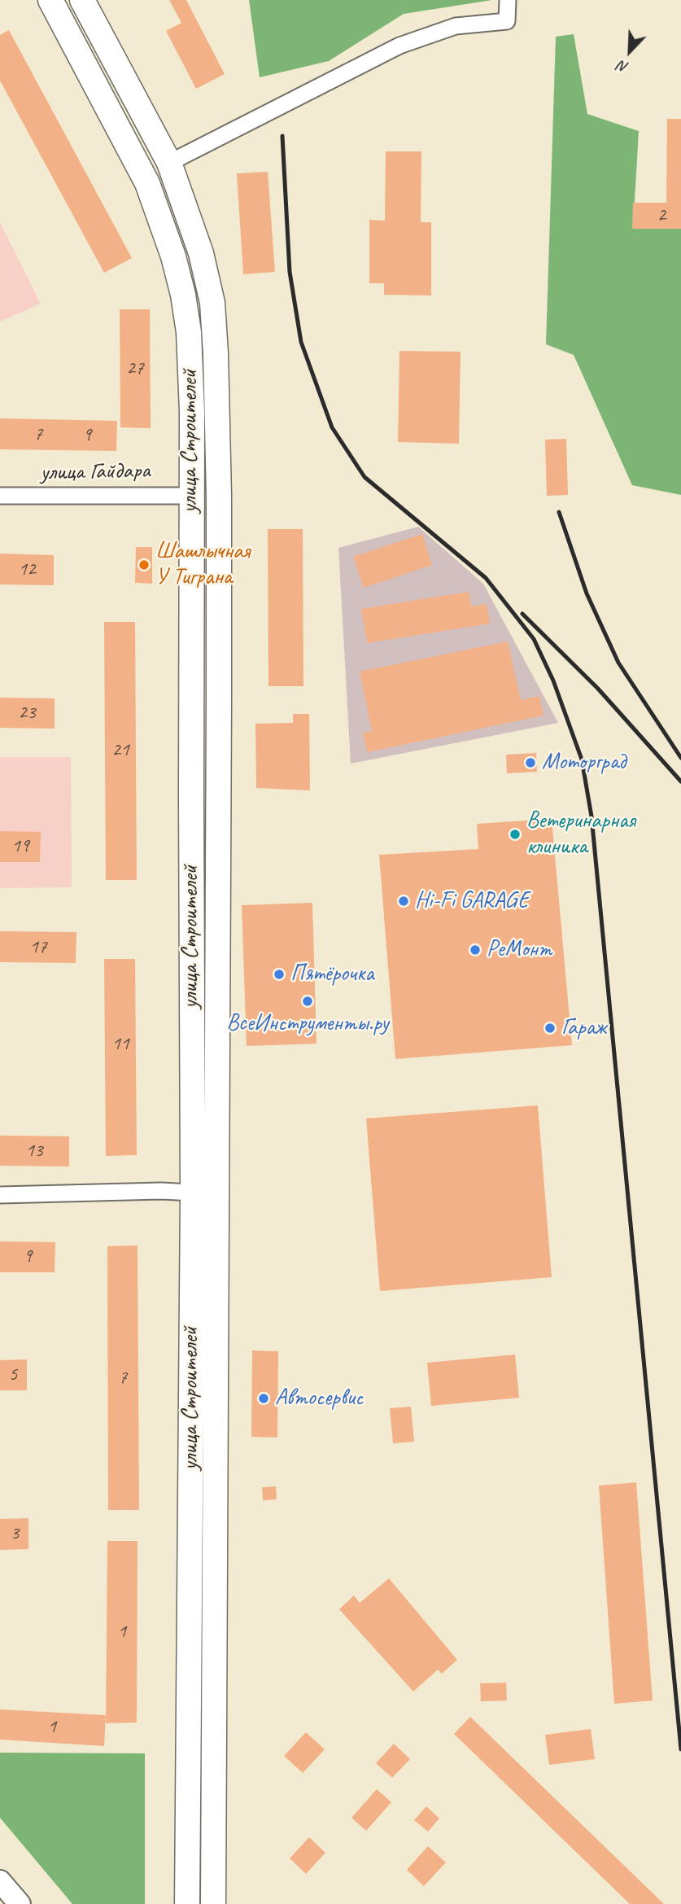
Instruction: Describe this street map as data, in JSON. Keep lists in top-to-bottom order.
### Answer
{
  "streets": {
    "main road": ["улица Строителей"],
    "street": ["улица Гайдара"]
  },
  "crossings": [
    ["улица Строителей", "улица Гайдара"]
  ],
  "places": [
    "Шашлычная У Тиграна",
    "Моторград",
    "Ветеринарная клиника",
    "Hi-Fi GARAGE",
    "РеМонт",
    "Пятёрочка",
    "ВсеИнструменты.ру",
    "Гараж",
    "Автосервис"
  ],
  "house_numbers": [
    "2",
    "27",
    "7",
    "9",
    "12",
    "23",
    "21",
    "19",
    "17",
    "11",
    "13",
    "9",
    "5",
    "7",
    "3",
    "1",
    "1"
  ],
  "north": "bottom left"
}
